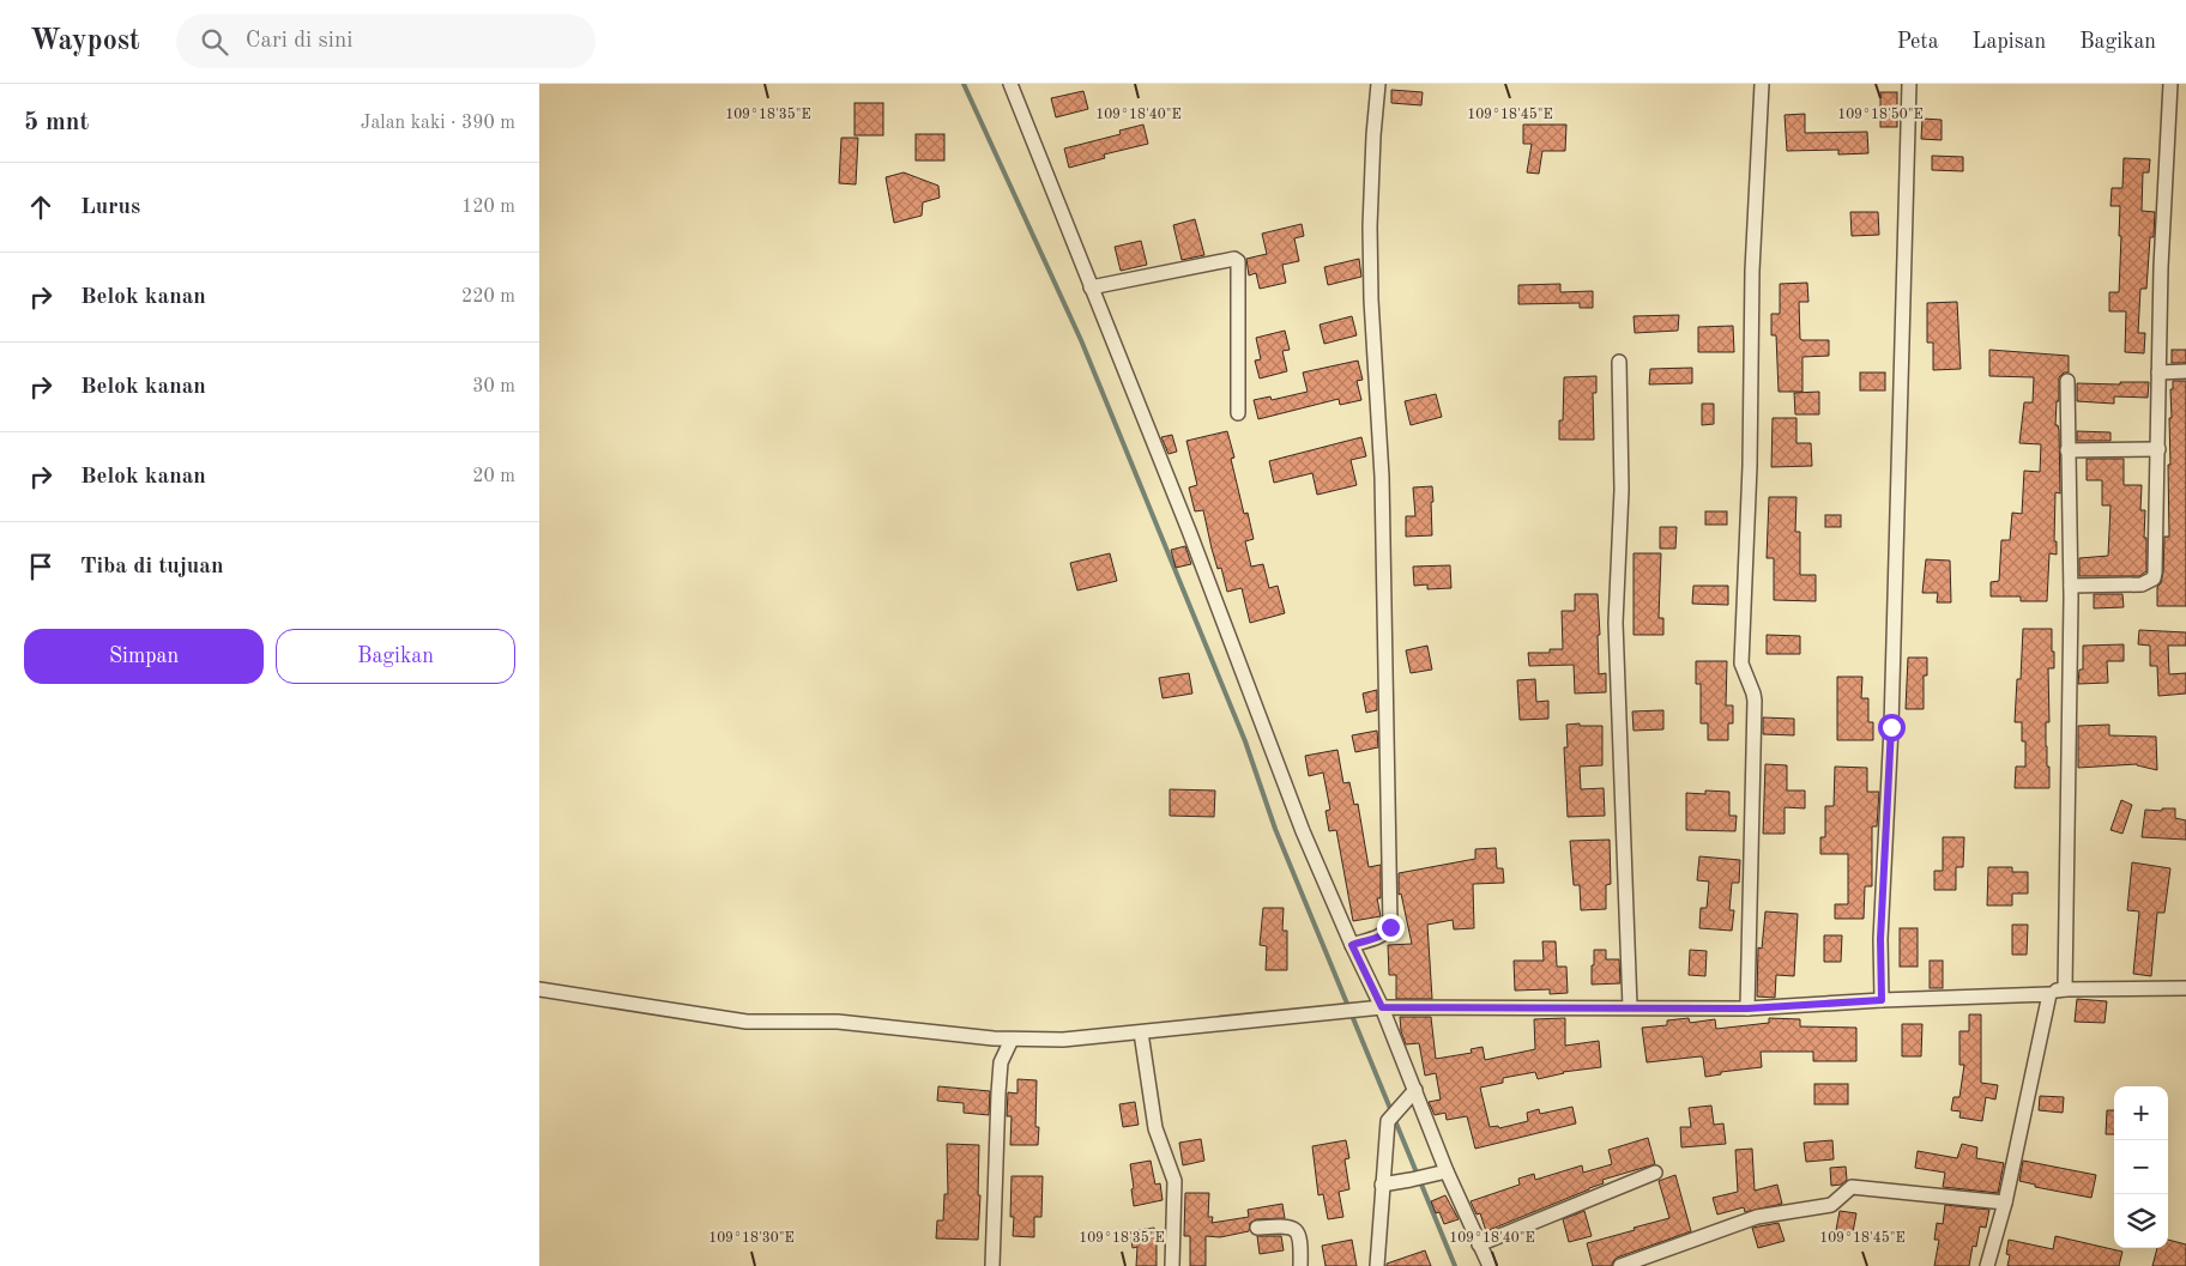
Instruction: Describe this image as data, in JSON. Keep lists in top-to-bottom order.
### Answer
{
  "page": {
    "header": "Waypost",
    "search": "Cari di sini",
    "nav": ["Peta", "Lapisan", "Bagikan"],
    "heading": ["5 mnt", "Jalan kaki · 390 m"],
    "list": [
      ["Lurus", "120 m"],
      ["Belok kanan", "220 m"],
      ["Belok kanan", "30 m"],
      ["Belok kanan", "20 m"],
      "Tiba di tujuan"
    ],
    "buttons": ["Simpan", "Bagikan"],
    "map_buttons": ["+", "−"]
  },
  "coordinates": [
    "109°18'35\"E",
    "109°18'40\"E",
    "109°18'45\"E",
    "109°18'50\"E",
    "109°18'30\"E"
  ]
}
